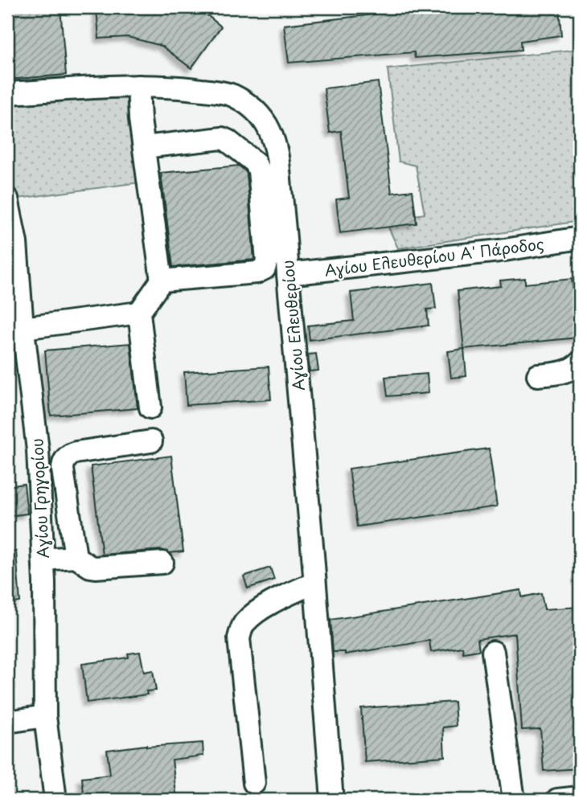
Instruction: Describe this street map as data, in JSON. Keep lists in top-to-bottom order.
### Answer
{
  "streets": {
    "street": ["Αγίου Ελευθερίου Α' Πάροδος", "Αγίου Ελευθερίου", "Αγίου Γρηγορίου"]
  },
  "crossings": [
    ["Αγίου Ελευθερίου Α' Πάροδος", "Αγίου Ελευθερίου"]
  ]
}
